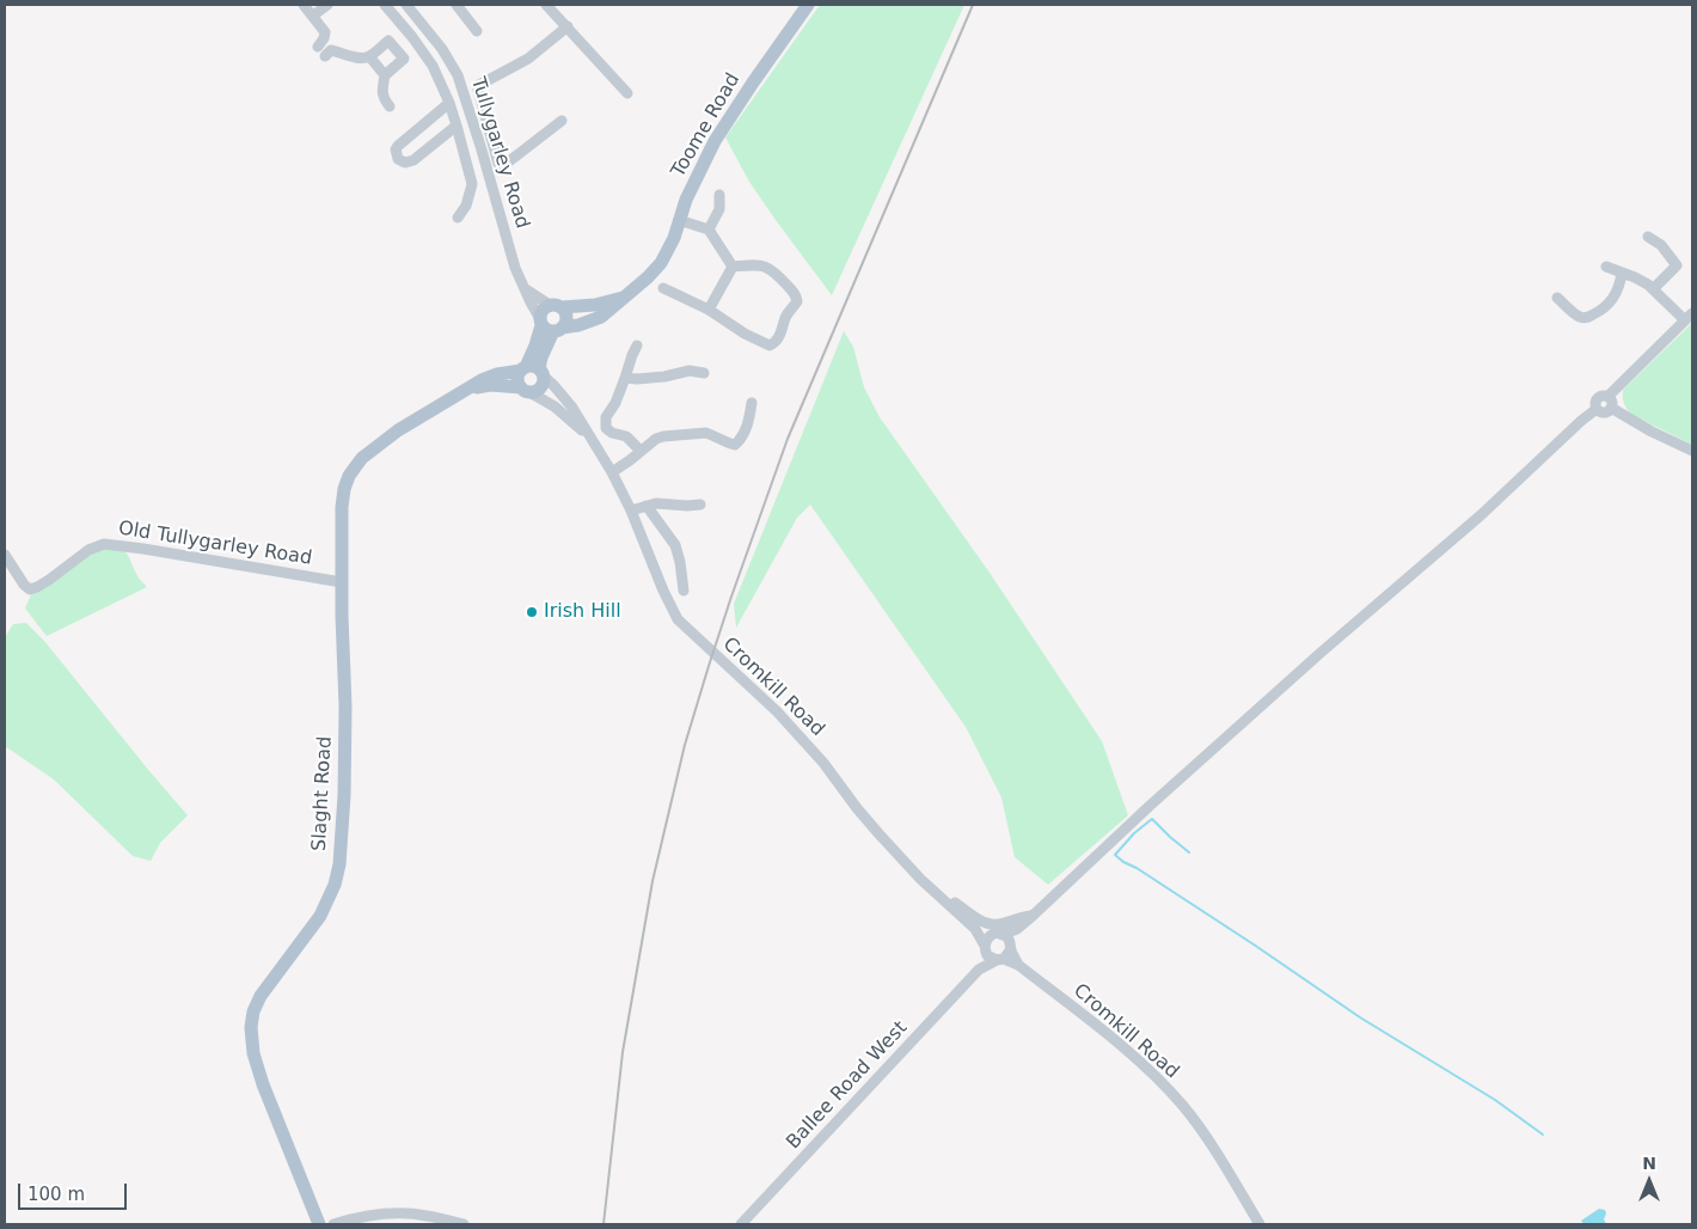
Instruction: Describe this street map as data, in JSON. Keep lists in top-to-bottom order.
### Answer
{
  "streets": {
    "main road": ["Toome Road", "Slaght Road"],
    "street": [
      "Tullygarley Road",
      "Old Tullygarley Road",
      "Cromkill Road",
      "Ballee Road West"
    ]
  },
  "crossings": [
    ["Toome Road", "Tullygarley Road"],
    ["Old Tullygarley Road", "Slaght Road"],
    ["Cromkill Road", "Slaght Road"],
    ["Cromkill Road", "Ballee Road West"]
  ],
  "places": ["Irish Hill"],
  "scale_bar": "100 m",
  "north": "top"
}
